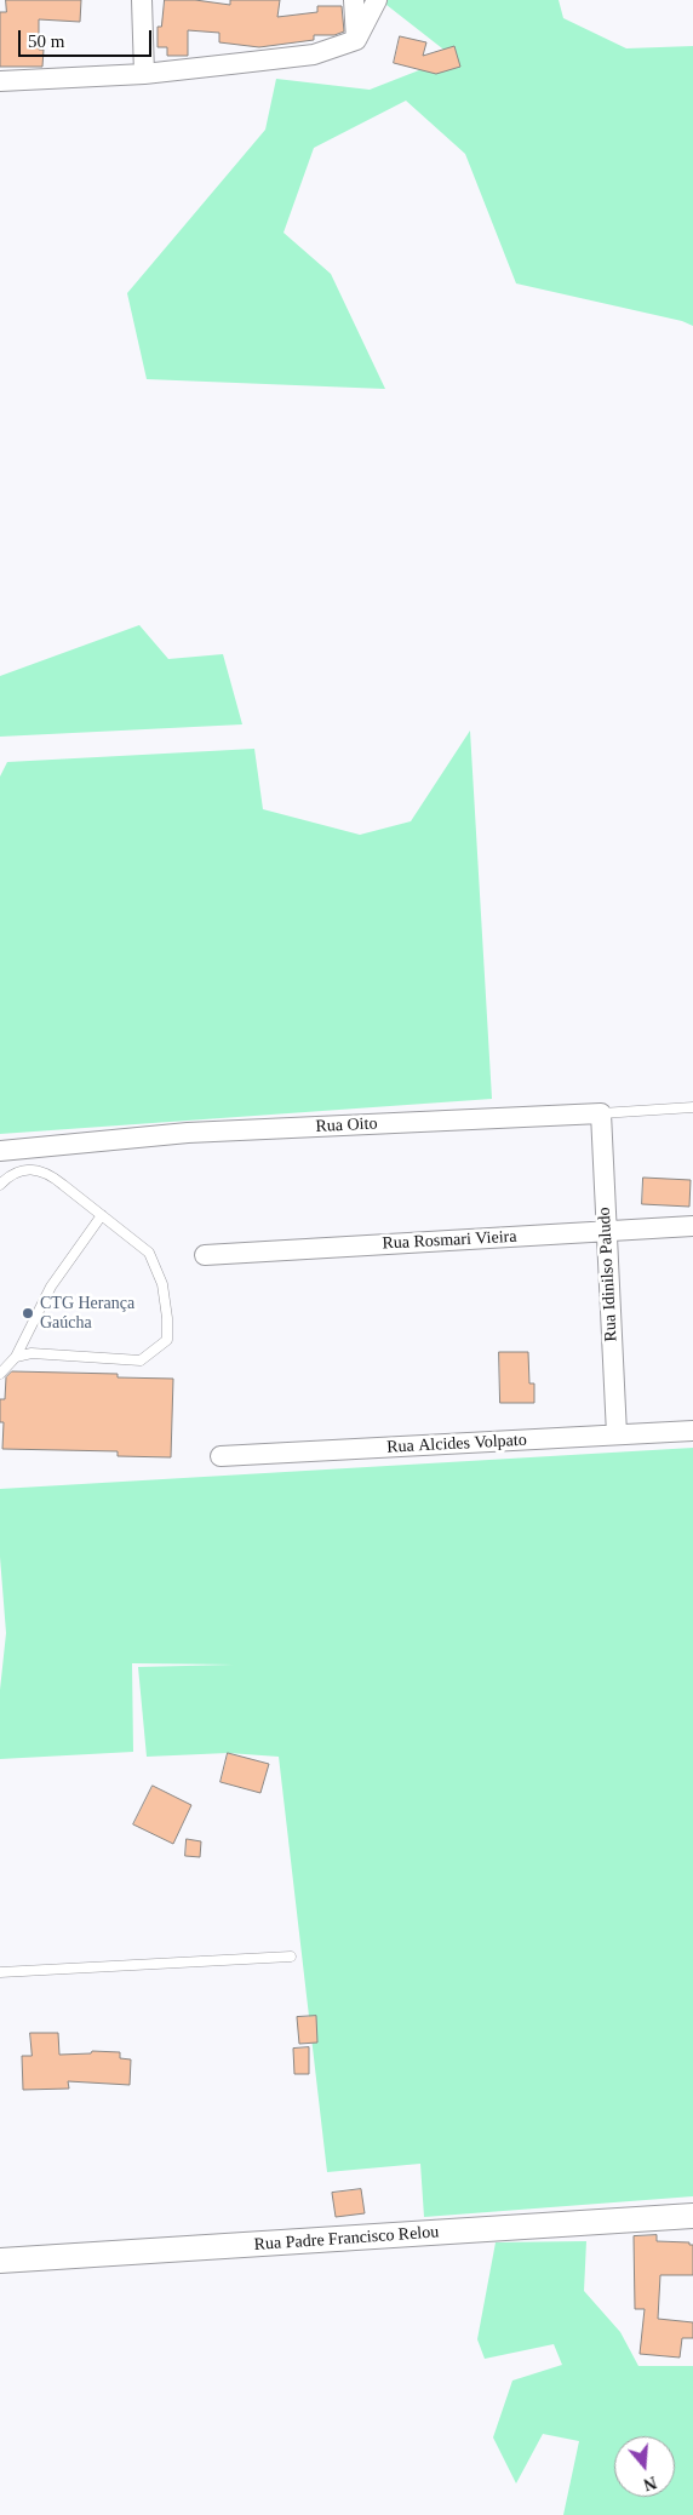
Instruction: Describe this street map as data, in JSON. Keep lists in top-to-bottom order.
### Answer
{
  "streets": {
    "street": [
      "Rua Oito",
      "Rua Rosmari Vieira",
      "Rua Idinilso Paludo",
      "Rua Alcides Volpato",
      "Rua Padre Francisco Relou"
    ]
  },
  "crossings": [
    ["Rua Oito", "Rua Idinilso Paludo"],
    ["Rua Rosmari Vieira", "Rua Idinilso Paludo"],
    ["Rua Idinilso Paludo", "Rua Alcides Volpato"]
  ],
  "places": ["CTG Herança Gaúcha"],
  "scale_bar": "50 m",
  "north": "bottom"
}
